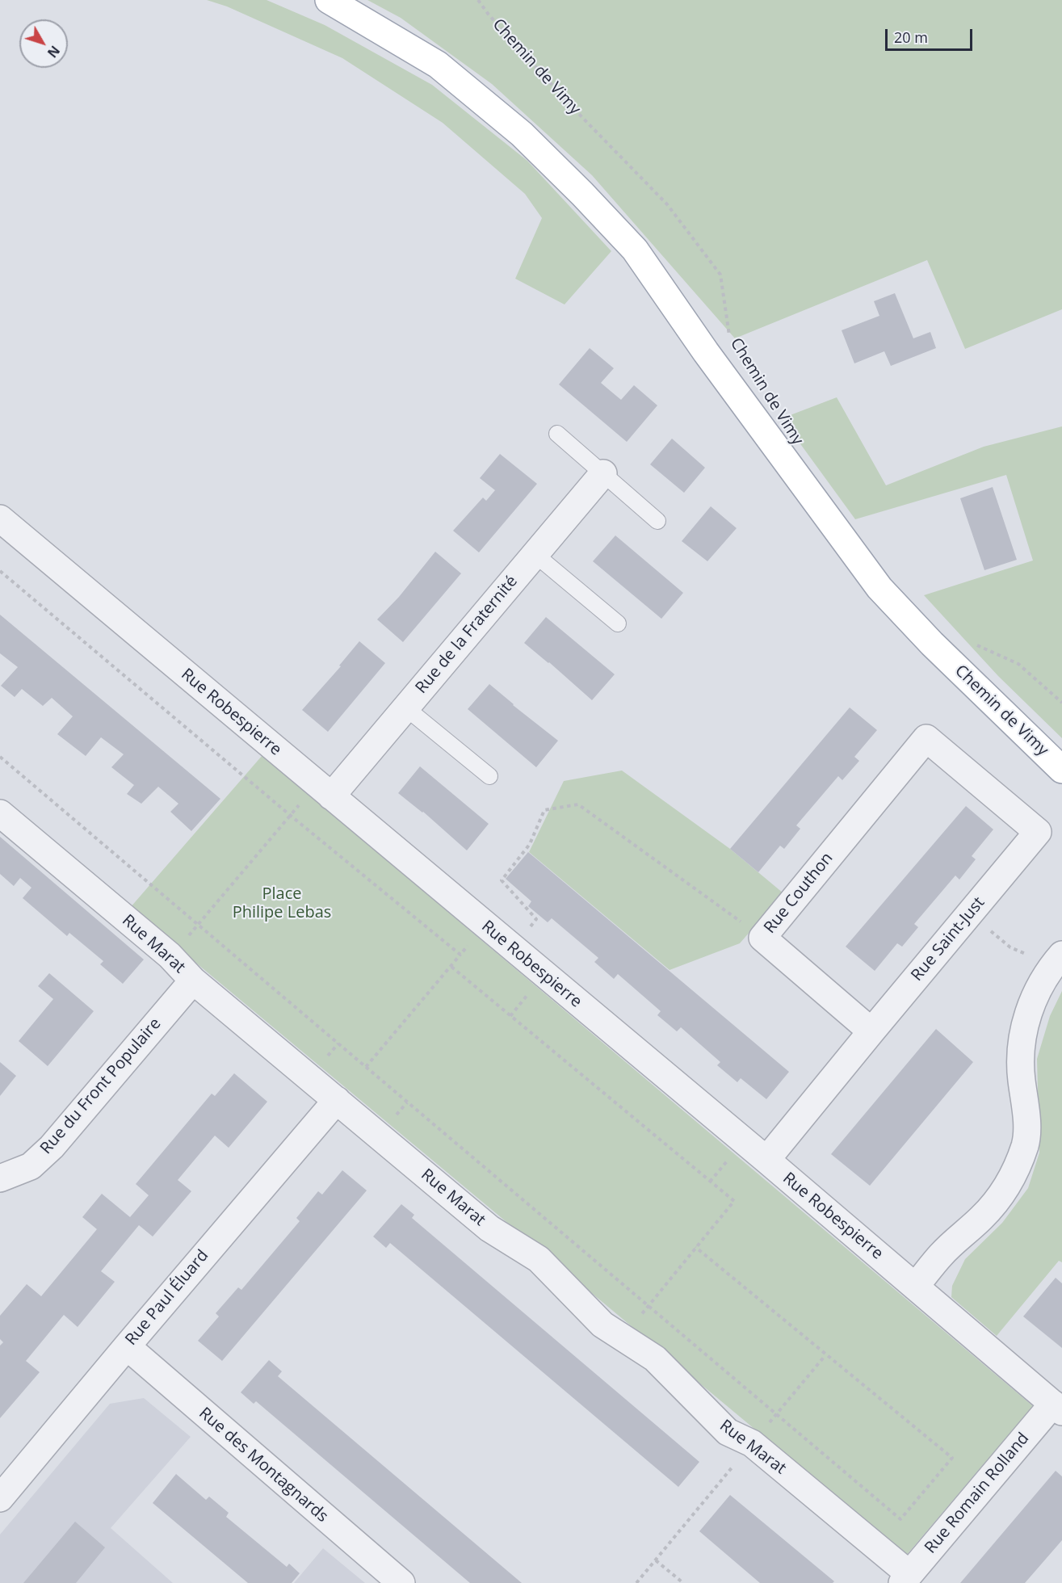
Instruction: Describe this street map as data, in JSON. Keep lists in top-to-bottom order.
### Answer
{
  "streets": {
    "main road": ["Chemin de Vimy"],
    "street": [
      "Rue de la Fraternité",
      "Rue Robespierre",
      "Rue Couthon",
      "Rue Saint-Just",
      "Rue Marat",
      "Rue du Front Populaire",
      "Rue Paul Éluard",
      "Rue des Montagnards",
      "Rue Romain Rolland"
    ]
  },
  "crossings": [
    ["Rue de la Fraternité", "Rue Robespierre"],
    ["Rue Robespierre", "Rue Saint-Just"],
    ["Rue Robespierre", "Rue Romain Rolland"],
    ["Rue Couthon", "Rue Saint-Just"],
    ["Rue Marat", "Rue du Front Populaire"],
    ["Rue Marat", "Rue Paul Éluard"],
    ["Rue Marat", "Rue Romain Rolland"],
    ["Rue Paul Éluard", "Rue des Montagnards"]
  ],
  "parks": ["Place Philipe Lebas"],
  "scale_bar": "20 m",
  "north": "bottom right"
}
